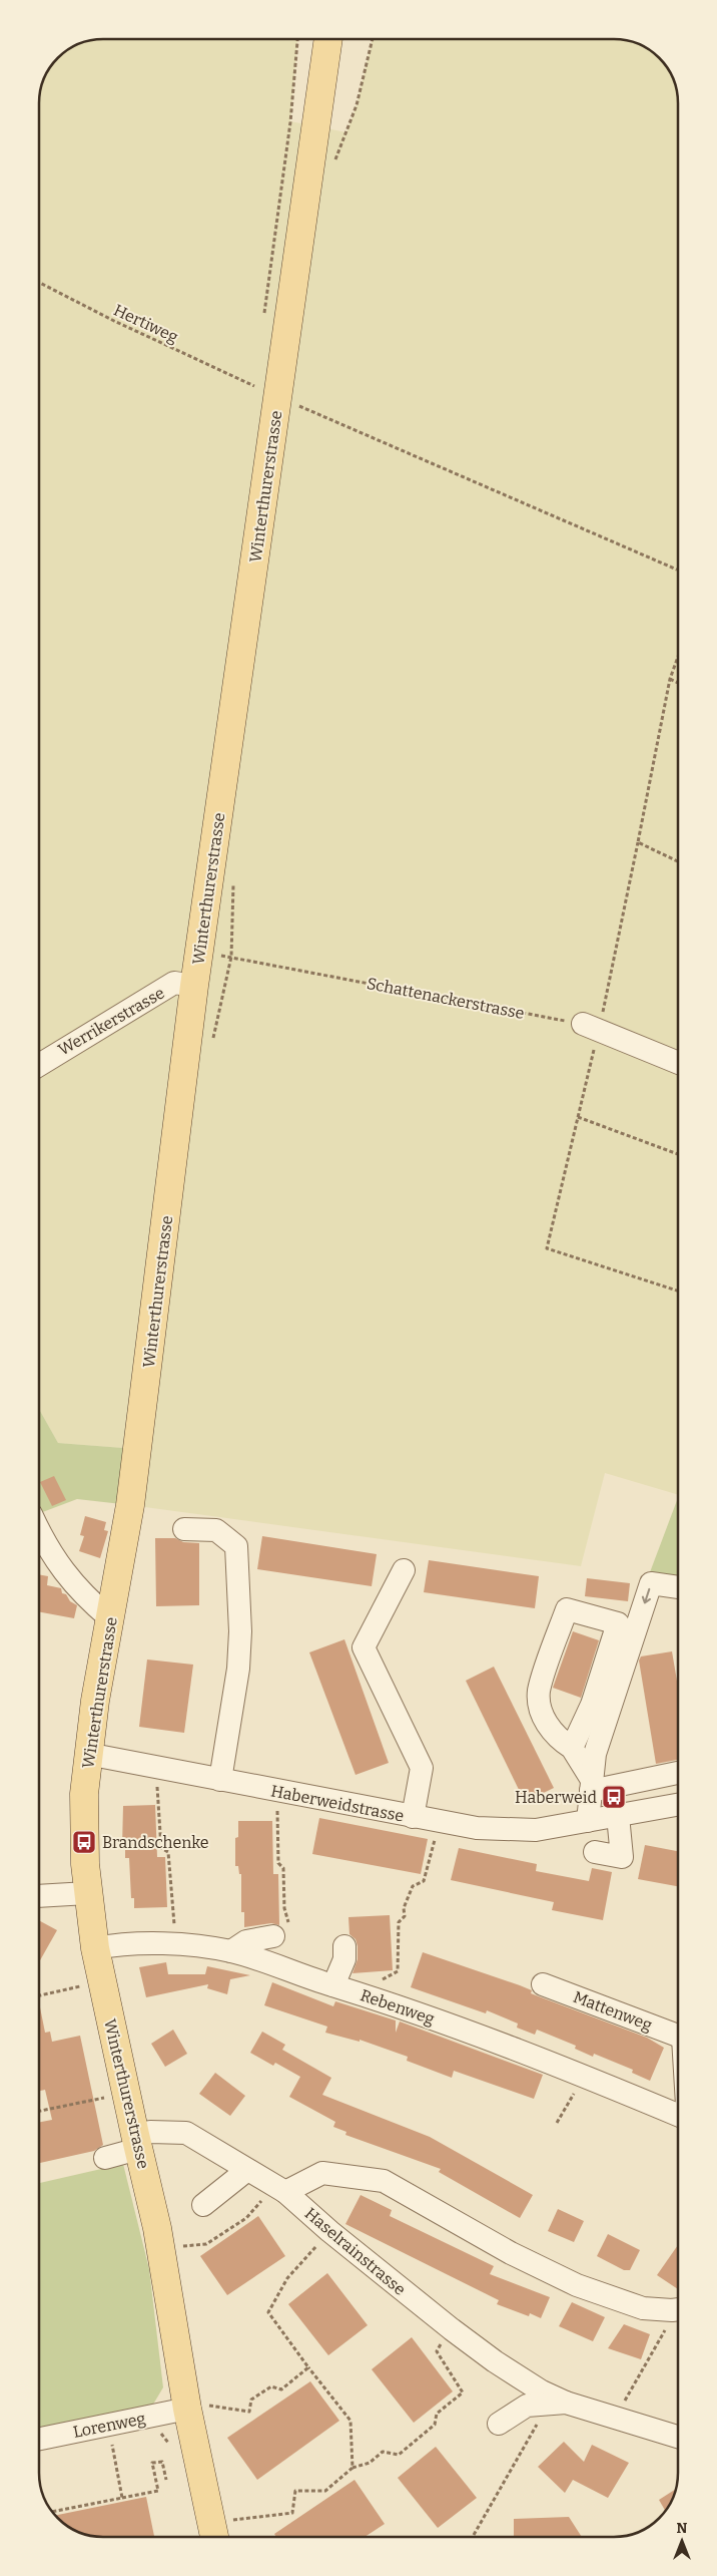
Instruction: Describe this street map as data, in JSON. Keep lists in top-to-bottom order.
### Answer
{
  "streets": {
    "main road": ["Winterthurerstrasse"],
    "street": [
      "Werrikerstrasse",
      "Haberweidstrasse",
      "Rebenweg",
      "Mattenweg",
      "Haselrainstrasse",
      "Lorenweg"
    ],
    "path": ["Hertiweg", "Schattenackerstrasse"]
  },
  "crossings": [
    ["Winterthurerstrasse", "Schattenackerstrasse"],
    ["Winterthurerstrasse", "Werrikerstrasse"],
    ["Winterthurerstrasse", "Haberweidstrasse"],
    ["Winterthurerstrasse", "Rebenweg"],
    ["Winterthurerstrasse", "Haselrainstrasse"],
    ["Winterthurerstrasse", "Lorenweg"]
  ],
  "places": {
    "bus stop": ["Haberweid", "Brandschenke"]
  },
  "north": "top"
}
